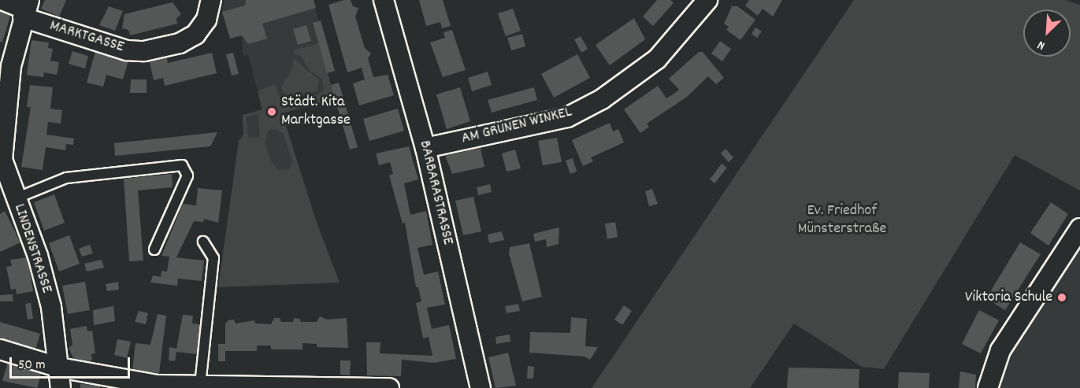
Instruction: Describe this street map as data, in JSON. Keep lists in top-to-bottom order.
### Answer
{
  "streets": {
    "street": [
      "MARKTGASSE",
      "AM GRÜNEN WINKEL",
      "BARBARASTRASSE",
      "LINDENSTRASSE"
    ]
  },
  "crossings": [
    ["MARKTGASSE", "LINDENSTRASSE"],
    ["AM GRÜNEN WINKEL", "BARBARASTRASSE"]
  ],
  "parks": ["Ev. Friedhof Münsterstraße"],
  "places": ["Städt. Kita Marktgasse", "Viktoria Schule"],
  "scale_bar": "50 m",
  "north": "bottom left"
}
